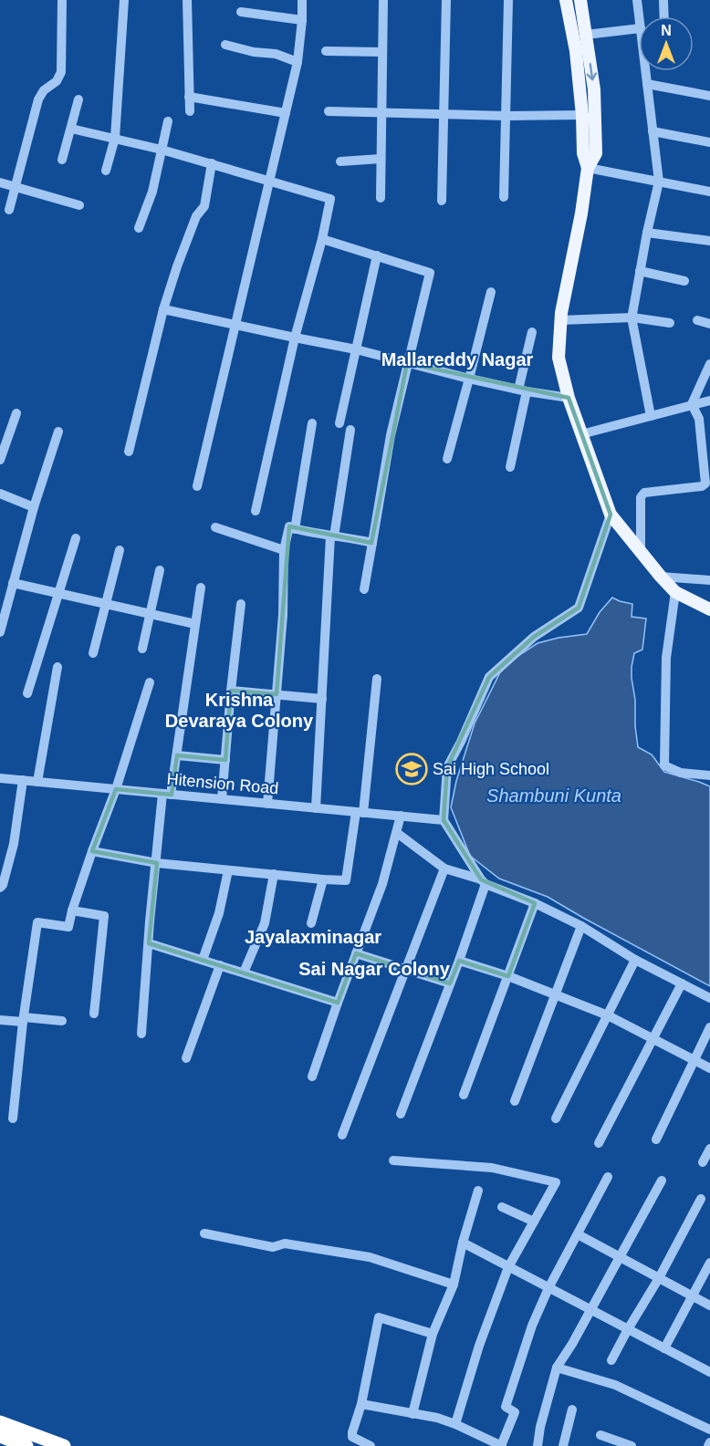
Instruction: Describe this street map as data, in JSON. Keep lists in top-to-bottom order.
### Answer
{
  "streets": {
    "street": ["Hitension Road"]
  },
  "districts": [
    "Mallareddy Nagar",
    "Krishna Devaraya Colony",
    "Jayalaxminagar",
    "Sai Nagar Colony"
  ],
  "water": ["Shambuni Kunta"],
  "places": {
    "school or university": ["Sai High School"]
  },
  "north": "top"
}
